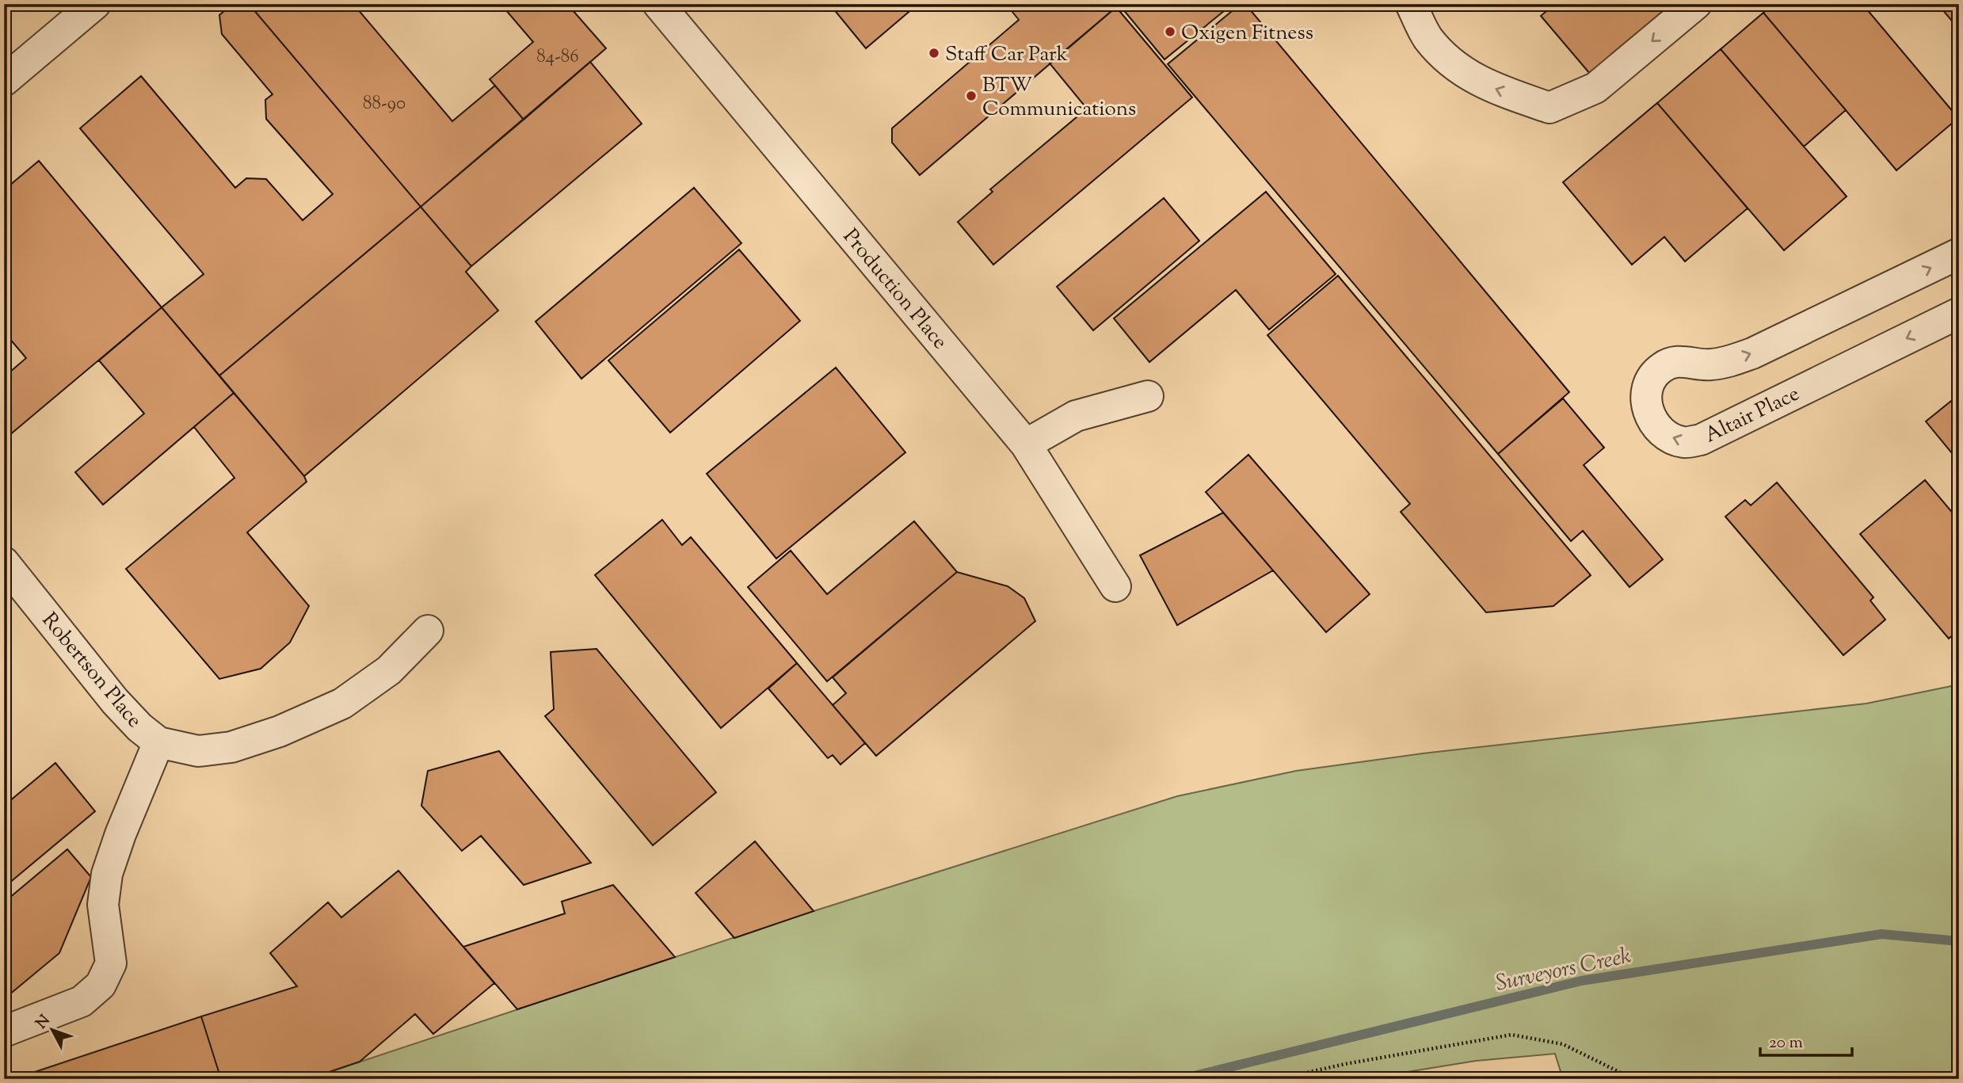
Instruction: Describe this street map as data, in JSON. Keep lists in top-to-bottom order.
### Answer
{
  "streets": {
    "street": ["Production Place", "Altair Place", "Robertson Place"]
  },
  "water": ["Surveyors Creek"],
  "places": ["Oxigen Fitness", "Staff Car Park", "BTW Communications"],
  "house_numbers": ["84-86", "88-90"],
  "scale_bar": "20 m",
  "north": "top left"
}
